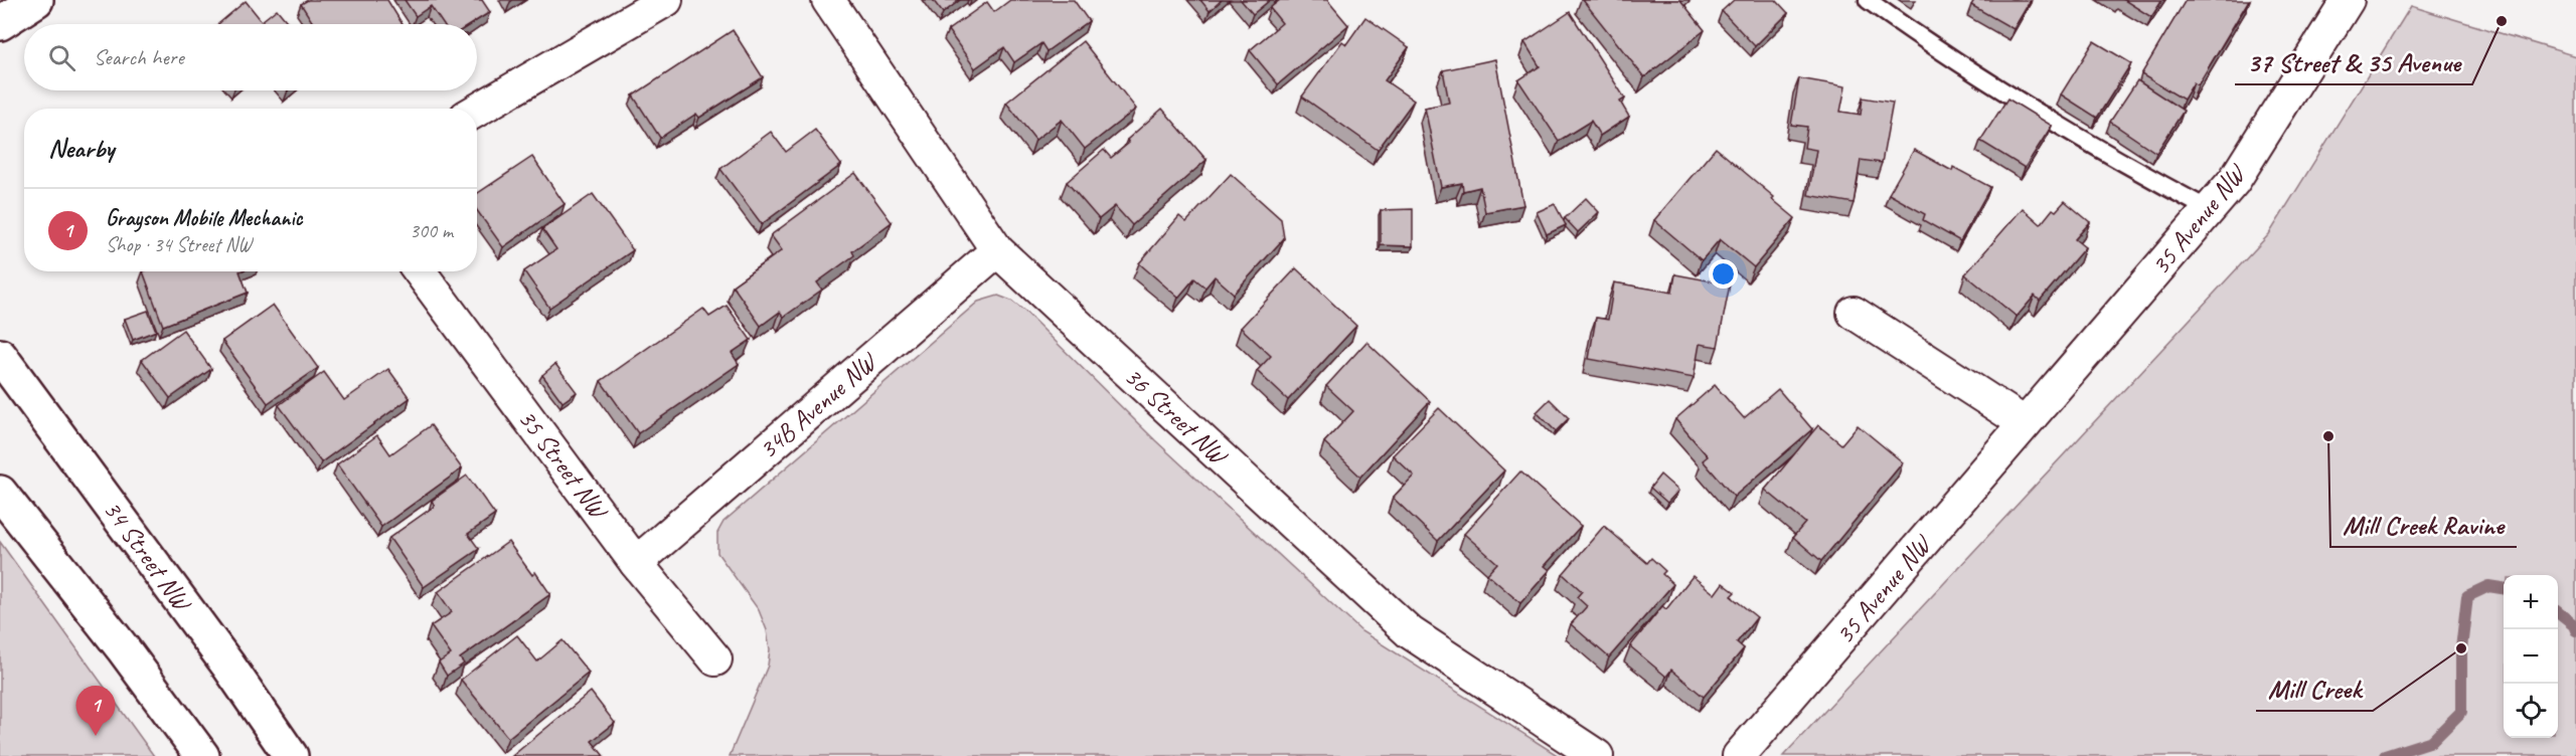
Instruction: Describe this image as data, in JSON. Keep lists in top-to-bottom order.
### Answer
{
  "streets": {
    "main road": ["34 Street NW"],
    "street": [
      "35 Avenue NW",
      "34B Avenue NW",
      "36 Street NW",
      "35 Street NW"
    ]
  },
  "crossings": [
    ["34B Avenue NW", "36 Street NW"],
    ["34B Avenue NW", "35 Street NW"]
  ],
  "places": ["37 Street & 35 Avenue", "Mill Creek Ravine", "Mill Creek"],
  "page": {
    "search": "Search here",
    "heading": "Nearby",
    "list": [
      {
        "mark": "1",
        "name": "Grayson Mobile Mechanic",
        "note": "Shop · 34 Street NW",
        "value": "300 m"
      }
    ],
    "map_buttons": ["+", "−"],
    "pins": "1"
  }
}
